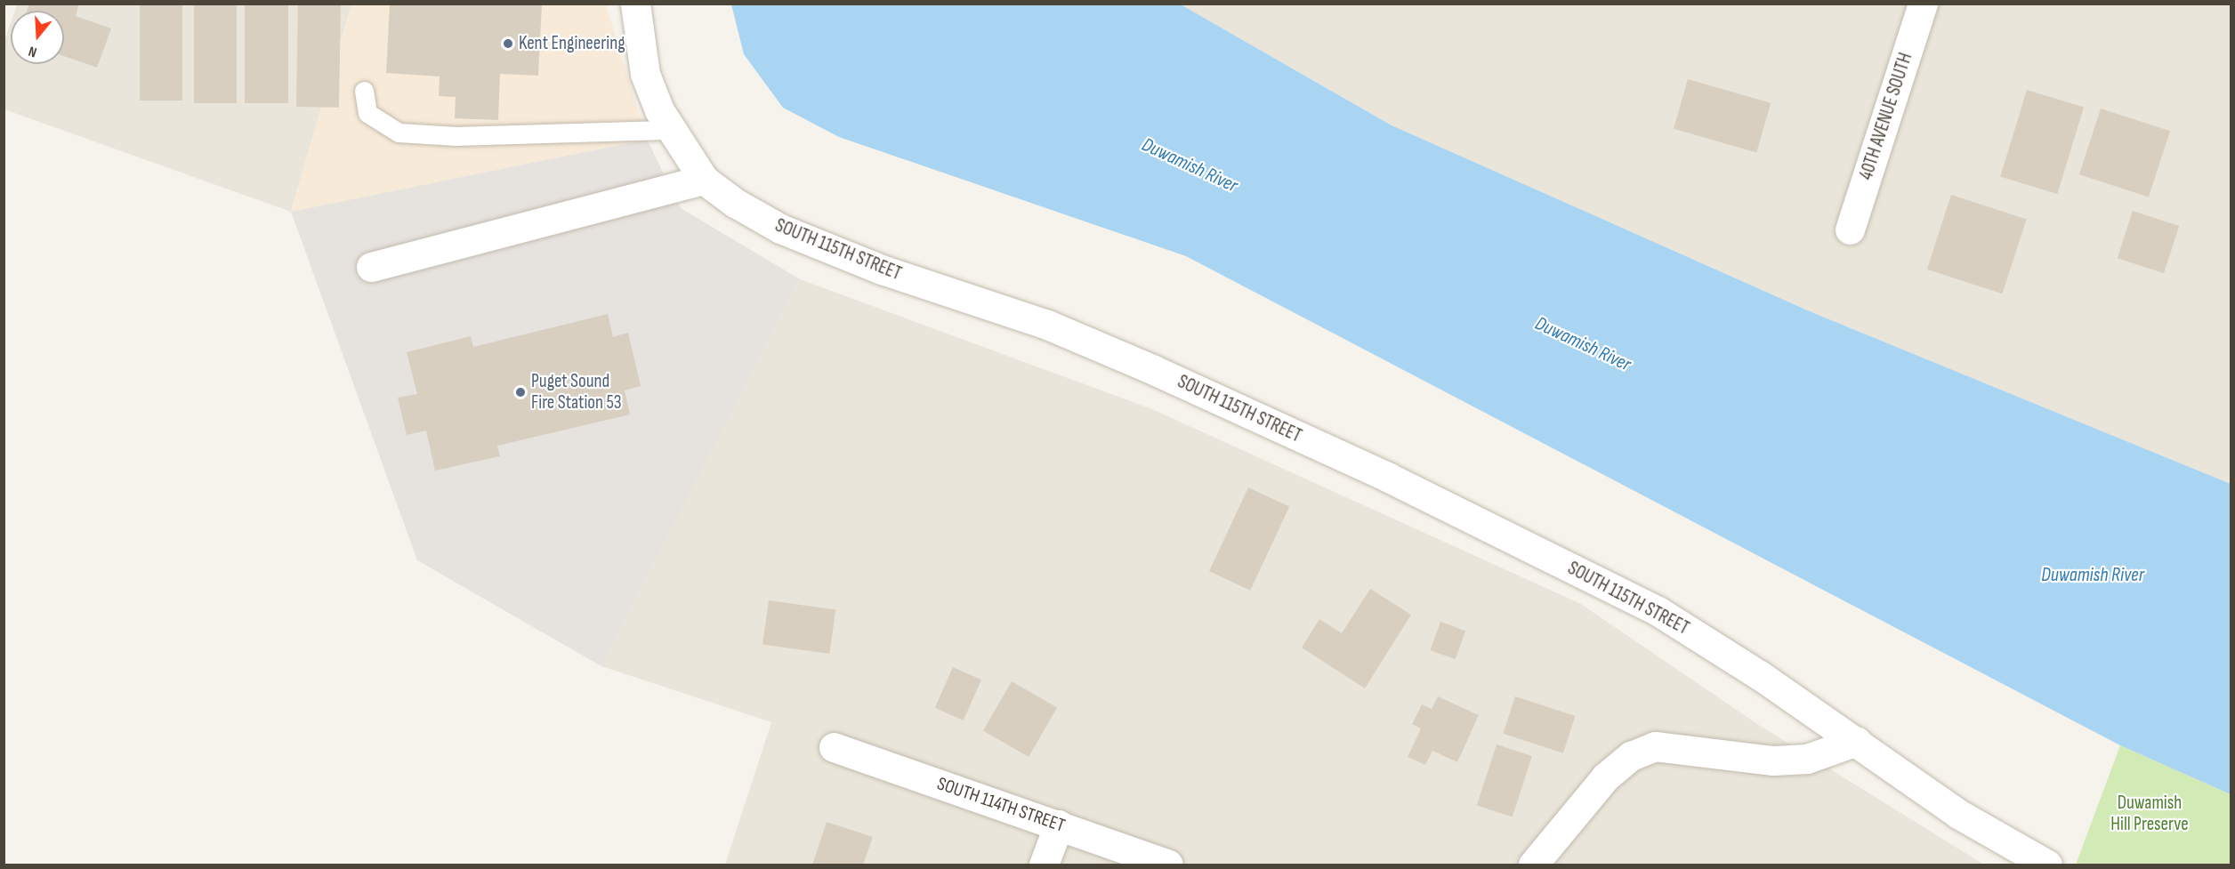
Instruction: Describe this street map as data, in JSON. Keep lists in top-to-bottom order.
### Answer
{
  "streets": {
    "street": ["40TH AVENUE SOUTH", "SOUTH 115TH STREET", "SOUTH 114TH STREET"]
  },
  "water": ["Duwamish River"],
  "parks": ["Duwamish Hill Preserve"],
  "places": ["Kent Engineering", "Puget Sound Fire Station 53"],
  "north": "bottom"
}
